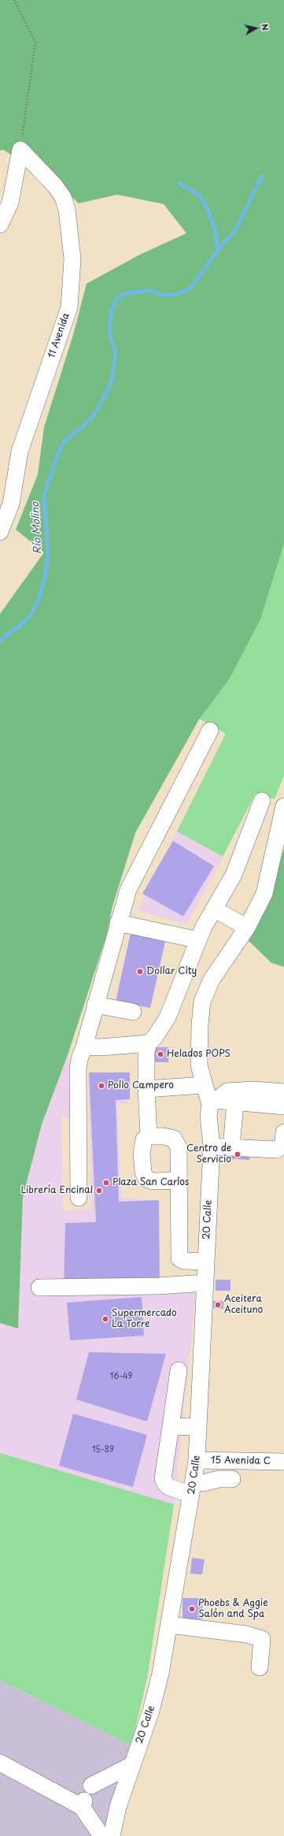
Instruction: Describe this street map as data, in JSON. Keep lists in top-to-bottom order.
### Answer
{
  "streets": {
    "street": ["11 Avenida", "20 Calle", "15 Avenida C"]
  },
  "crossings": [
    ["20 Calle", "15 Avenida C"]
  ],
  "water": ["Río Molino"],
  "places": [
    "Dollar City",
    "Helados POPS",
    "Pollo Campero",
    "Centro de Servicio",
    "Plaza San Carlos",
    "Librería Encinal",
    "Aceitera Aceituno",
    "Supermercado La Torre",
    "Phoebs & Aggie Salón and Spa"
  ],
  "house_numbers": ["16-49", "15-89"],
  "north": "right"
}
